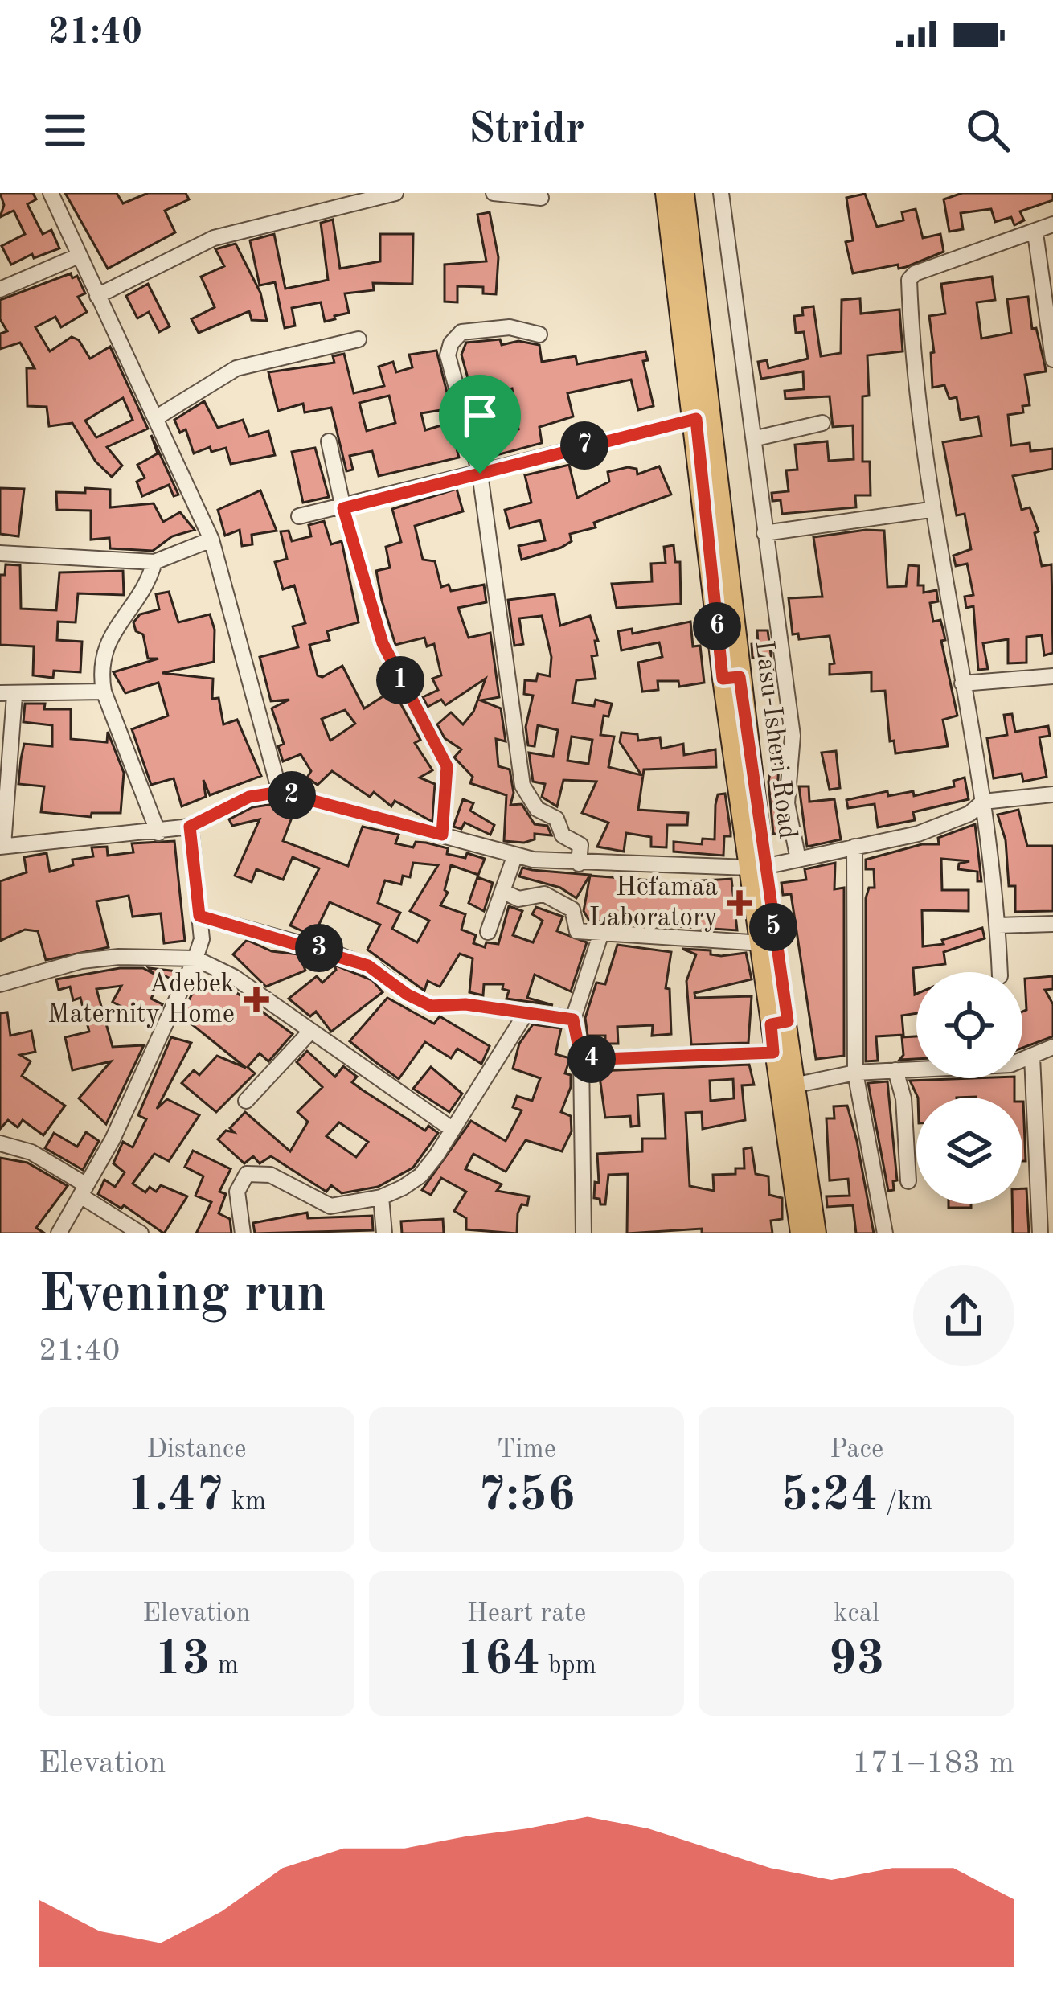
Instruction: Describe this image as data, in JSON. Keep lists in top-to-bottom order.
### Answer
{
  "streets": {
    "main road": ["Lasu-Isheri Road"]
  },
  "places": {
    "health": ["Hefamaa Laboratory", "Adebek Maternity Home"]
  },
  "page": {
    "status": "21:40",
    "header": "Stridr",
    "pins": [
      "7",
      "6",
      "1",
      "2",
      "5",
      "3",
      "4"
    ],
    "heading": ["Evening run", "21:40"],
    "stats": [
      ["Distance", "1.47 km"],
      ["Time", "7:56"],
      ["Pace", "5:24 /km"],
      ["Elevation", "13 m"],
      ["Heart rate", "164 bpm"],
      ["kcal", "93"]
    ],
    "chart": ["Elevation", "171–183 m"]
  }
}
